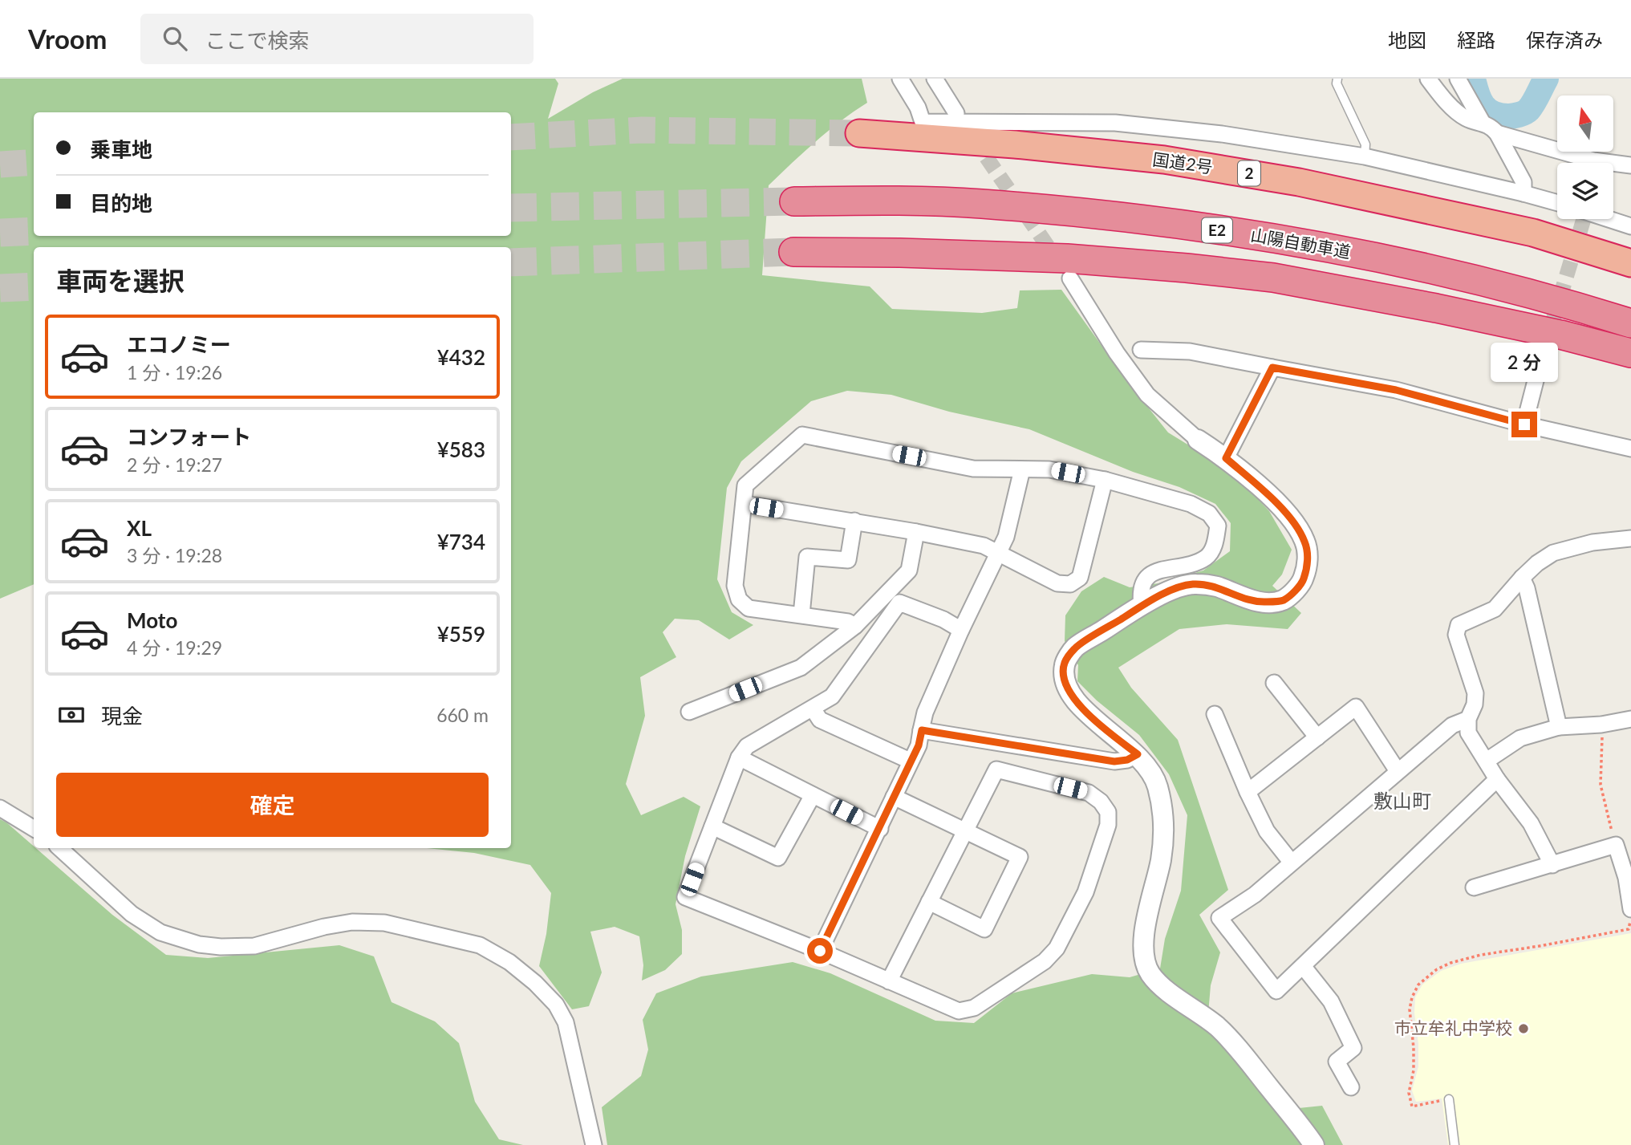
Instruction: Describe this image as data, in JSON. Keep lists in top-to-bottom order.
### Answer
{
  "streets": {
    "highway": [
      "国道2号",
      "2",
      "E2",
      "山陽自動車道"
    ]
  },
  "districts": ["敷山町"],
  "places": ["市立牟礼中学校"],
  "north": "top",
  "page": {
    "header": "Vroom",
    "search": "ここで検索",
    "nav": ["地図", "経路", "保存済み"],
    "banner": ["乗車地", "目的地"],
    "heading": "車両を選択",
    "list": [
      {
        "name": "エコノミー",
        "note": "1 分 · 19:26",
        "value": "¥432"
      },
      {
        "name": "コンフォート",
        "note": "2 分 · 19:27",
        "value": "¥583"
      },
      {
        "name": "XL",
        "note": "3 分 · 19:28",
        "value": "¥734"
      },
      {
        "name": "Moto",
        "note": "4 分 · 19:29",
        "value": "¥559"
      }
    ],
    "bubble": "2 分",
    "pay": ["現金", "660 m"],
    "buttons": "確定"
  }
}
